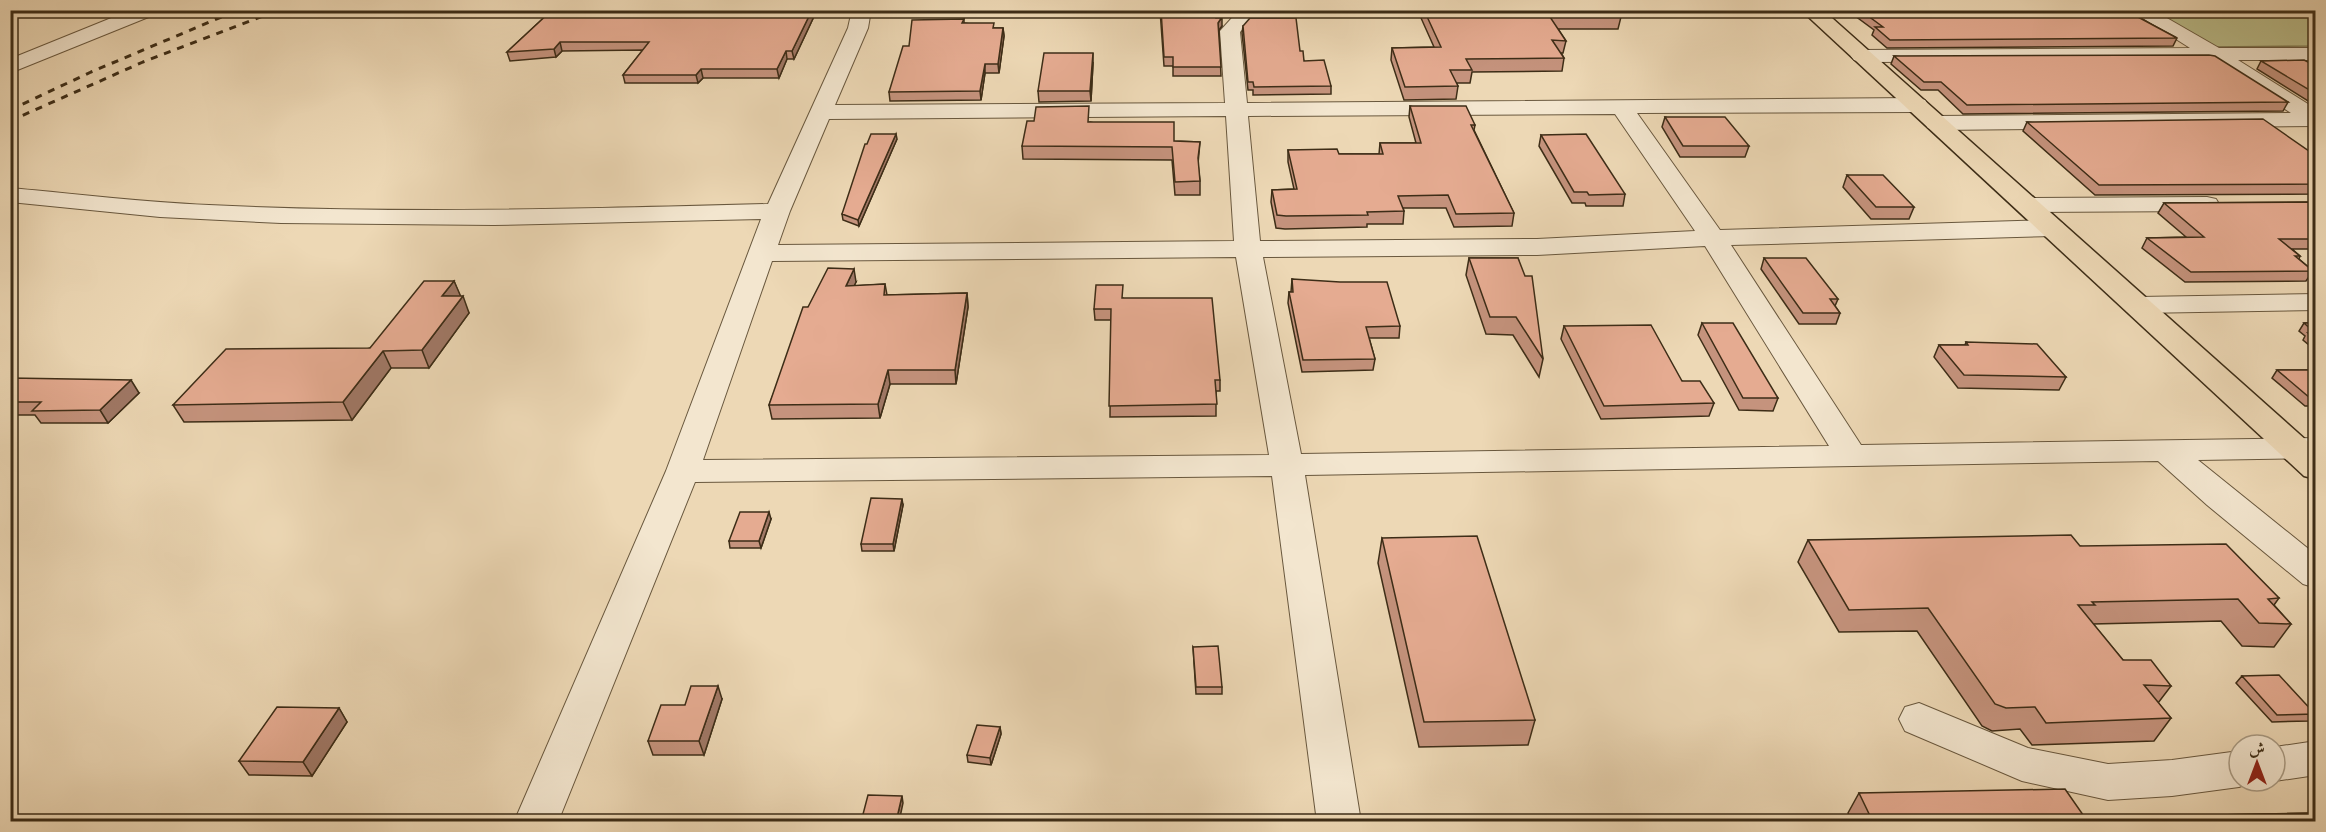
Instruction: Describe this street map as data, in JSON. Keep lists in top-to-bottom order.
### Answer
{
  "north": "top"
}
